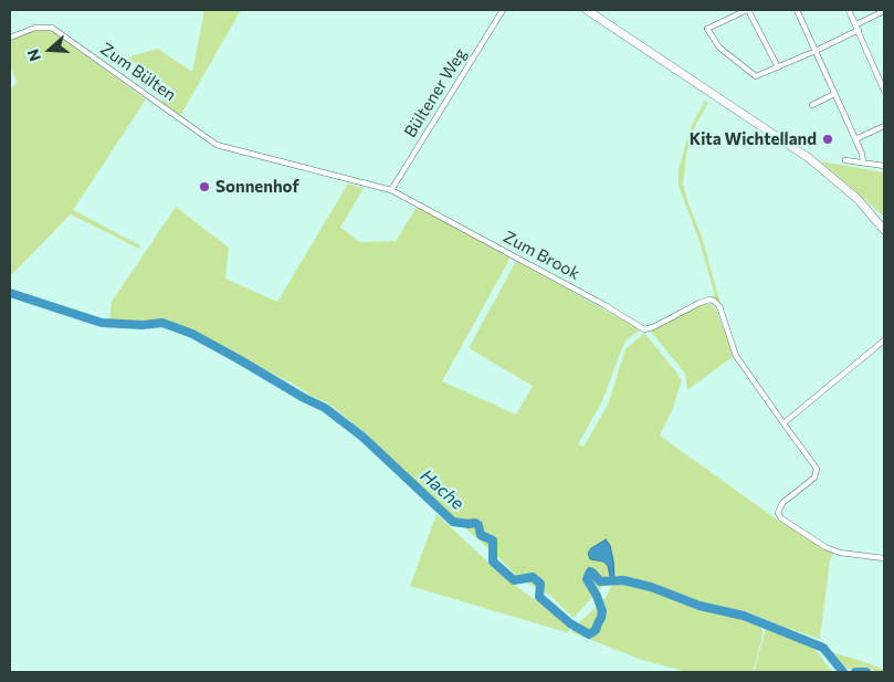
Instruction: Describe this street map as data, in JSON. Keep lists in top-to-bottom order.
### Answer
{
  "streets": {
    "street": ["Zum Bülten", "Bültener Weg", "Zum Brook"]
  },
  "crossings": [
    ["Zum Bülten", "Zum Brook"],
    ["Bültener Weg", "Zum Brook"]
  ],
  "water": ["Hache"],
  "places": ["Kita Wichtelland", "Sonnenhof"],
  "north": "left"
}
